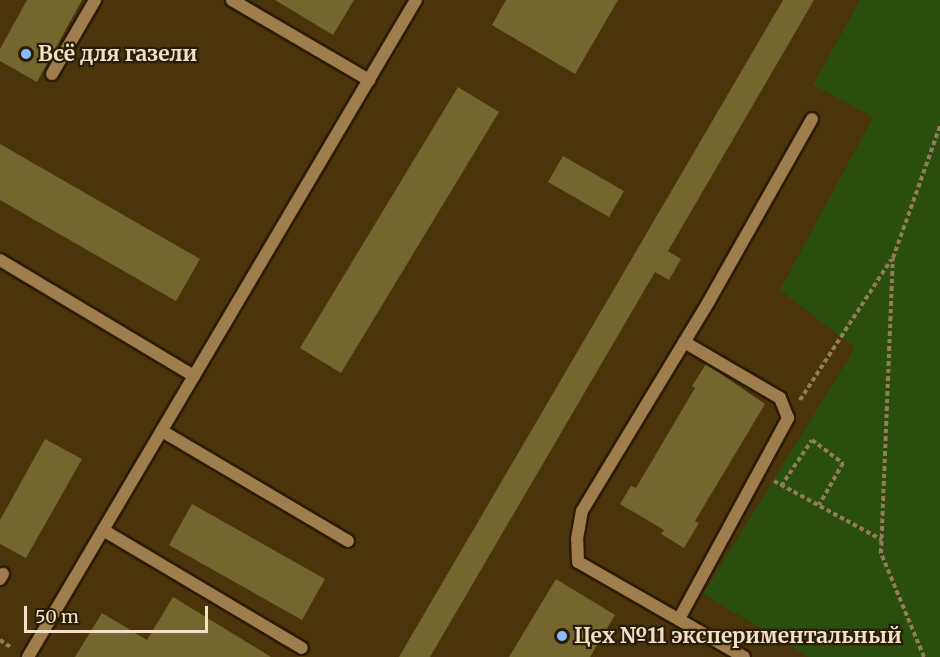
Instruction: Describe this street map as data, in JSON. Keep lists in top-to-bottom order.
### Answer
{
  "places": ["Всё для газели", "Цех №11 экспериментальный"],
  "scale_bar": "50 m"
}
